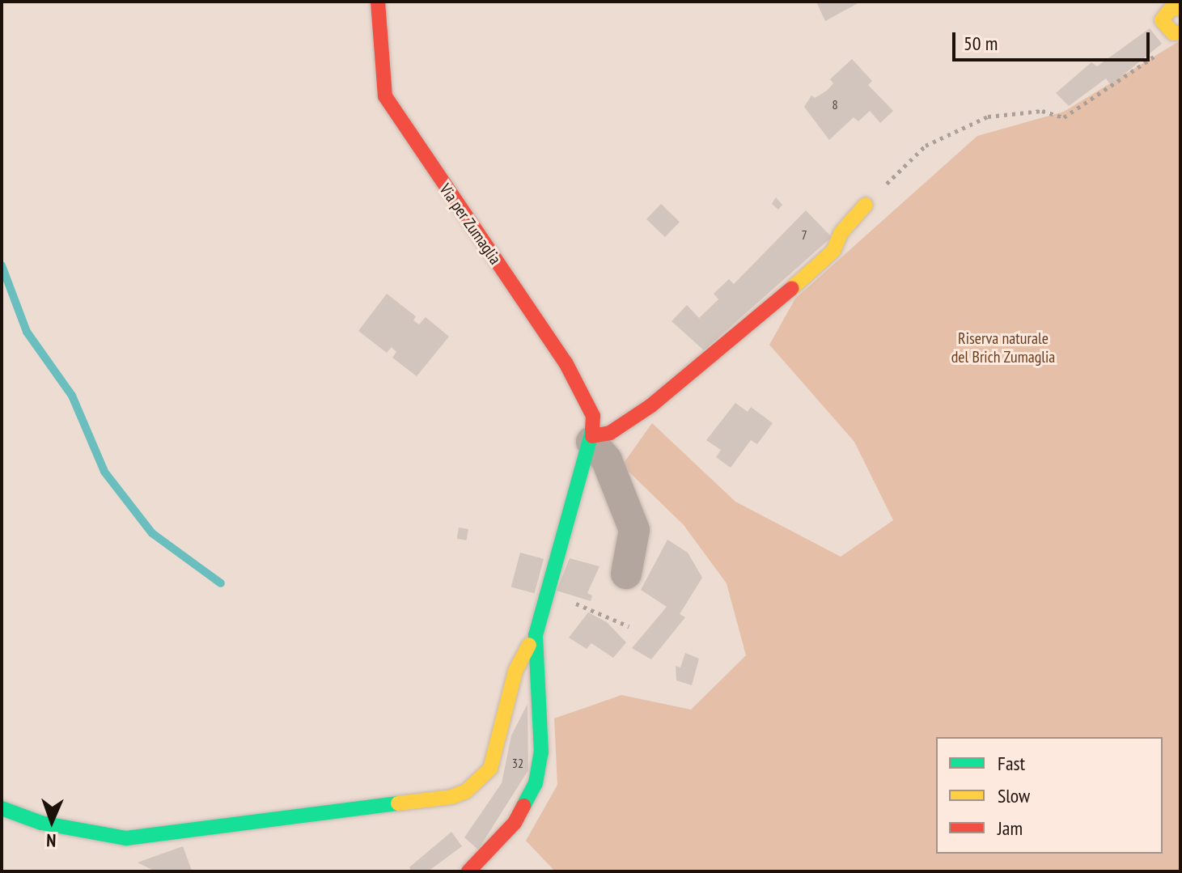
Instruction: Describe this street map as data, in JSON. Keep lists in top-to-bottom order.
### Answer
{
  "streets": {
    "street": ["Via per Zumaglia"]
  },
  "parks": ["Riserva naturale del Brich Zumaglia"],
  "house_numbers": ["8", "7", "32"],
  "legend": ["Fast", "Slow", "Jam"],
  "scale_bar": "50 m",
  "north": "bottom"
}
